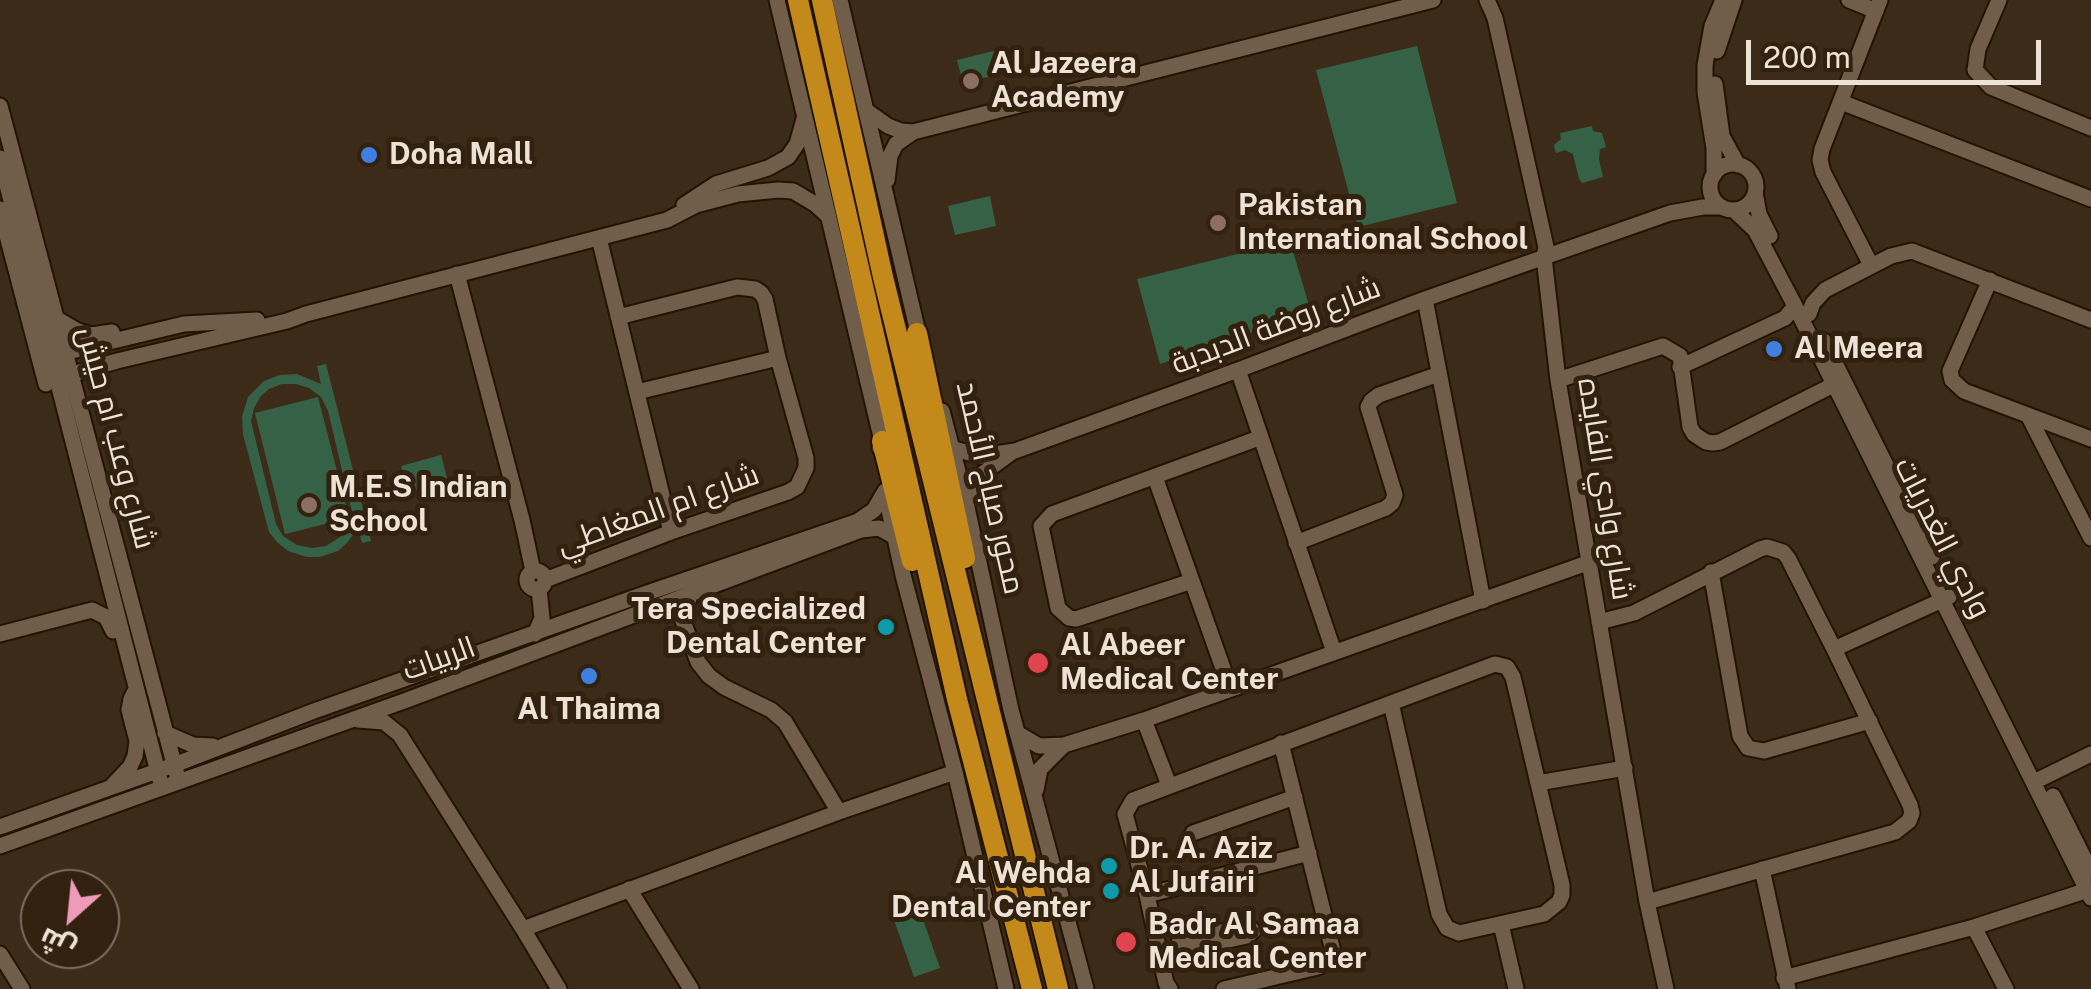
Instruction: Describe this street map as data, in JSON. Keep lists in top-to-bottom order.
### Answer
{
  "streets": {
    "highway": ["محور صباح الأحمد"],
    "street": [
      "شارع روضة الدبدبة",
      "شارع وعب ام حيش",
      "شارع وادي الفايده",
      "شارع ام المغاطي",
      "وادي الغدريات",
      "الربيات"
    ]
  },
  "crossings": [
    ["شارع روضة الدبدبة", "محور صباح الأحمد"],
    ["شارع روضة الدبدبة", "شارع وادي الفايده"],
    ["شارع روضة الدبدبة", "وادي الغدريات"],
    ["شارع وعب ام حيش", "الربيات"]
  ],
  "places": [
    "Al Jazeera Academy",
    "Doha Mall",
    "Pakistan International School",
    "Al Meera",
    "M.E.S Indian School",
    "Tera Specialized Dental Center",
    "Al Abeer Medical Center",
    "Al Thaima",
    "Dr. A. Aziz Al Jufairi",
    "Al Wehda Dental Center",
    "Badr Al Samaa Medical Center"
  ],
  "scale_bar": "200 m",
  "north": "bottom left"
}
